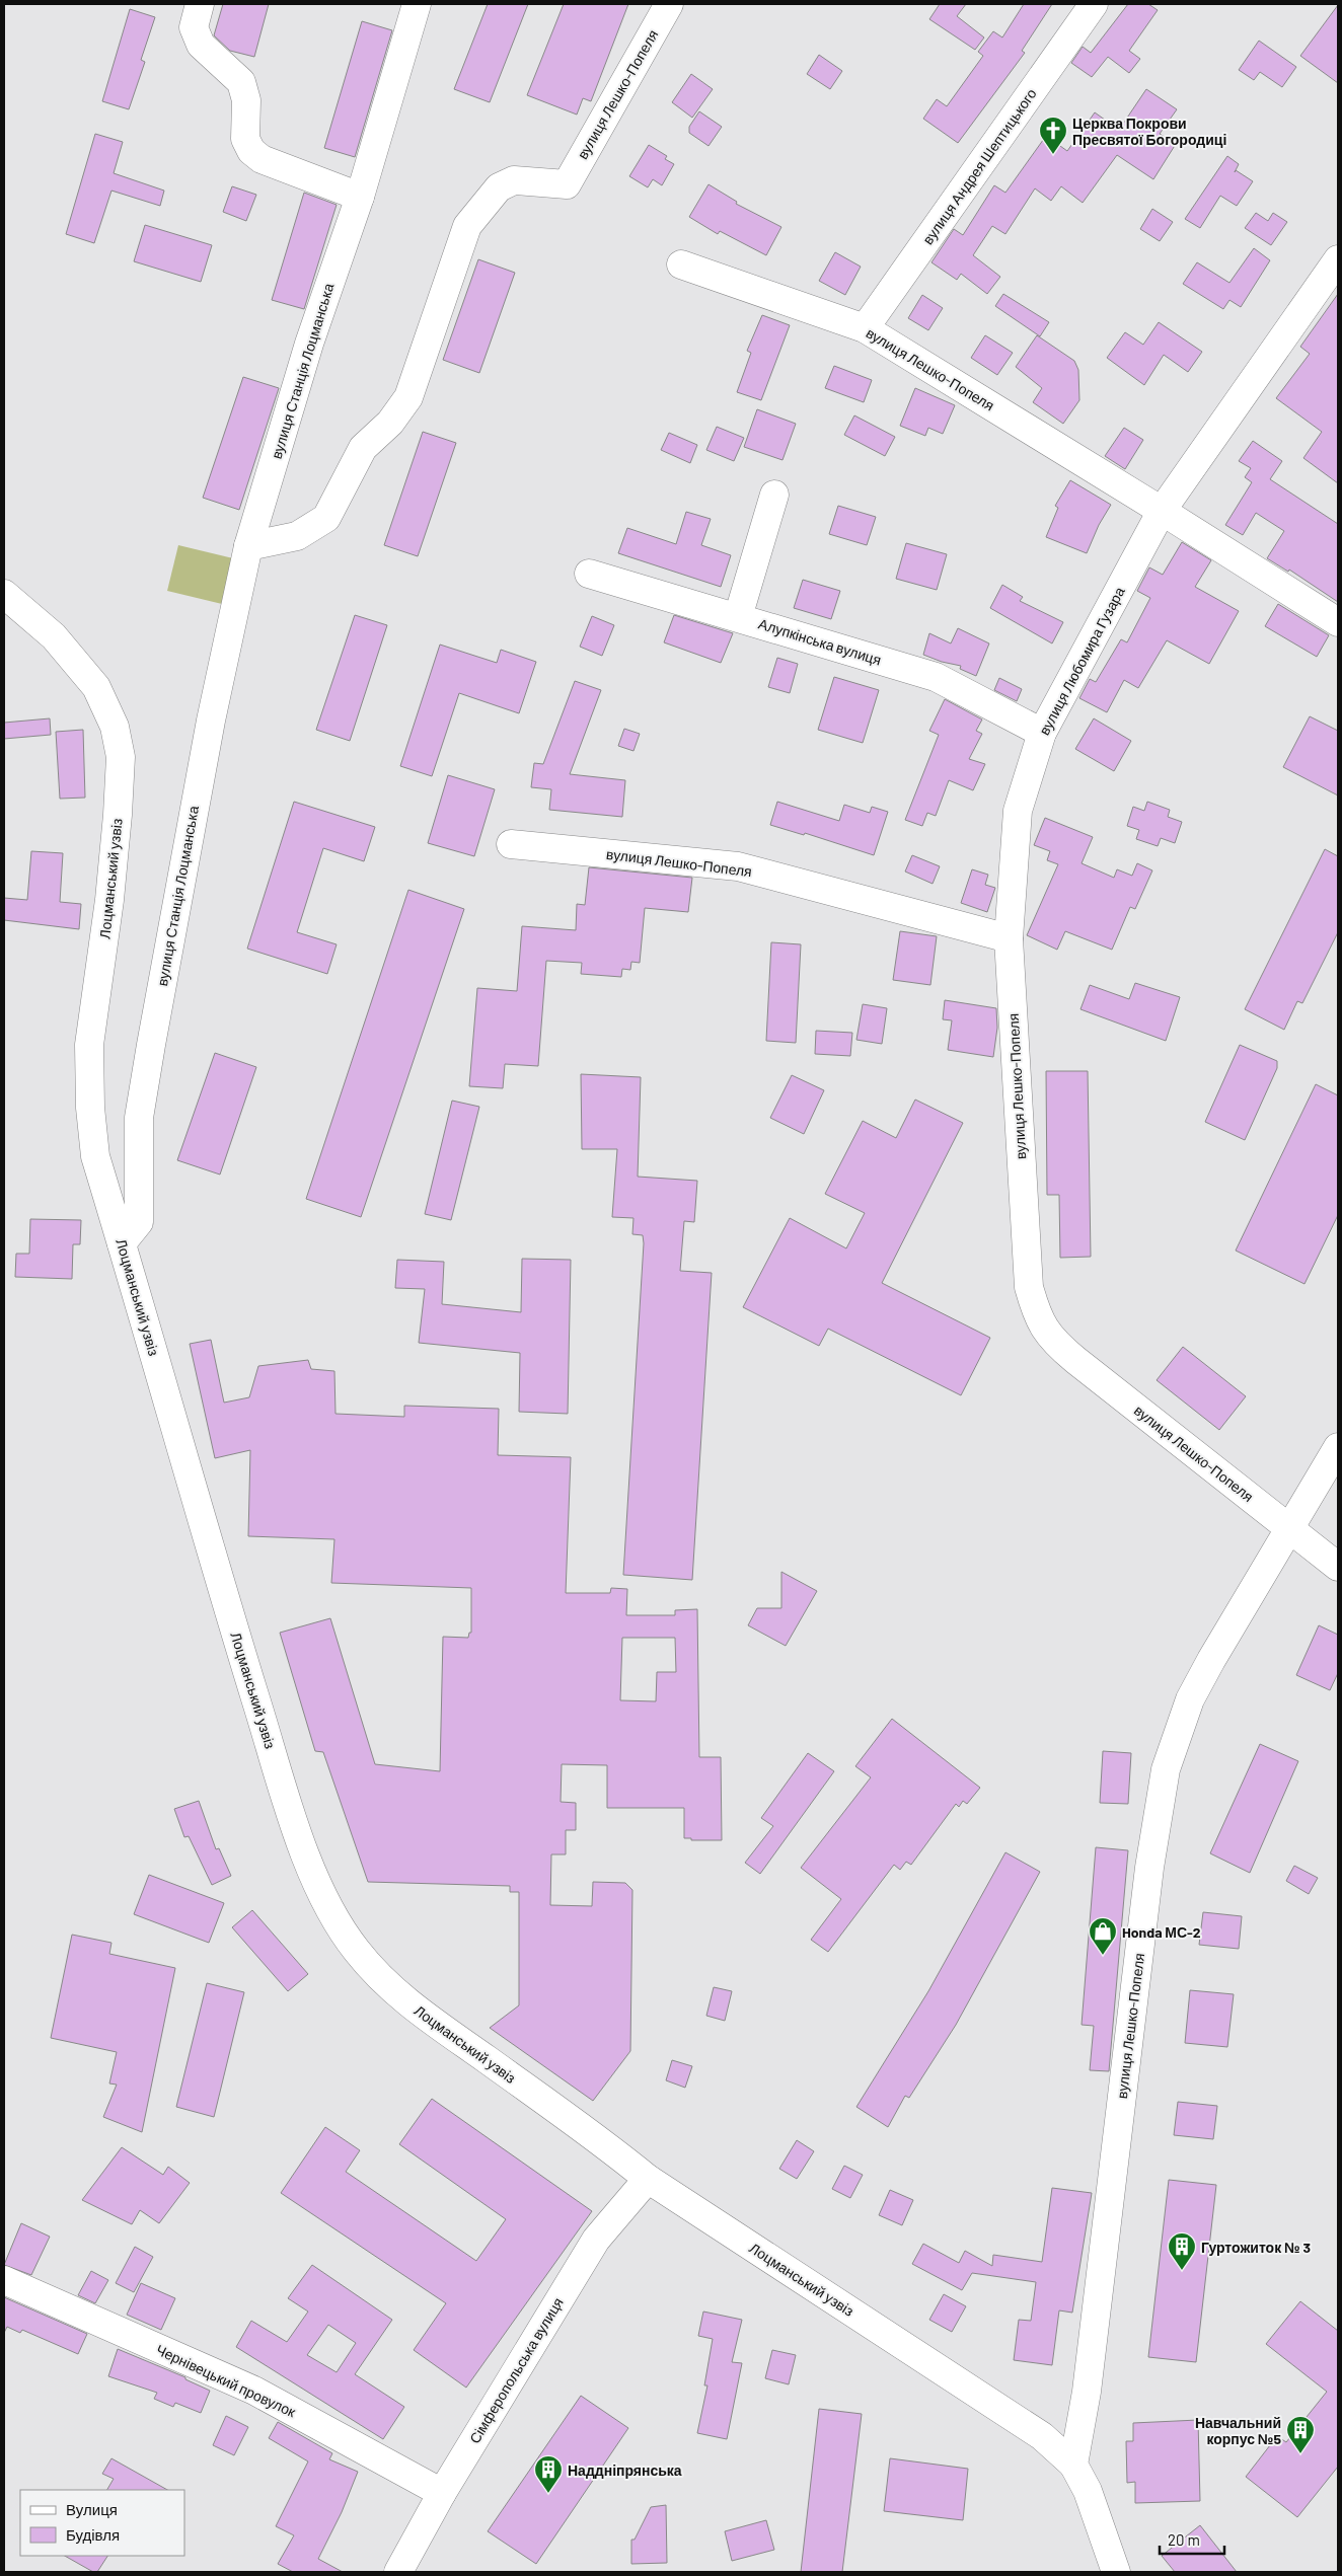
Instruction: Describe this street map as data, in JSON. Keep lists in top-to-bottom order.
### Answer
{
  "streets": {
    "street": [
      "вулиця Лешко-Попеля",
      "вулиця Андрея Шептицького",
      "вулиця Станція Лоцманська",
      "Алупкінська вулиця",
      "вулиця Любомира Гузара",
      "Лоцманський узвіз",
      "Сімферопольська вулиця",
      "Чернівецький провулок"
    ]
  },
  "crossings": [
    ["вулиця Лешко-Попеля", "вулиця Андрея Шептицького"],
    ["вулиця Лешко-Попеля", "вулиця Станція Лоцманська"],
    ["вулиця Лешко-Попеля", "вулиця Любомира Гузара"],
    ["вулиця Лешко-Попеля", "Лоцманський узвіз"],
    ["вулиця Станція Лоцманська", "Лоцманський узвіз"],
    ["Алупкінська вулиця", "вулиця Любомира Гузара"],
    ["Лоцманський узвіз", "Сімферопольська вулиця"],
    ["Сімферопольська вулиця", "Чернівецький провулок"]
  ],
  "places": {
    "church": ["Церква Покрови Пресвятої Богородиці"],
    "shop": ["Honda МС-2"],
    "building": ["Гуртожиток № 3", "Навчальний корпус №5", "Наддніпрянська"]
  },
  "legend": ["Вулиця", "Будівля"],
  "scale_bar": "20 m"
}
